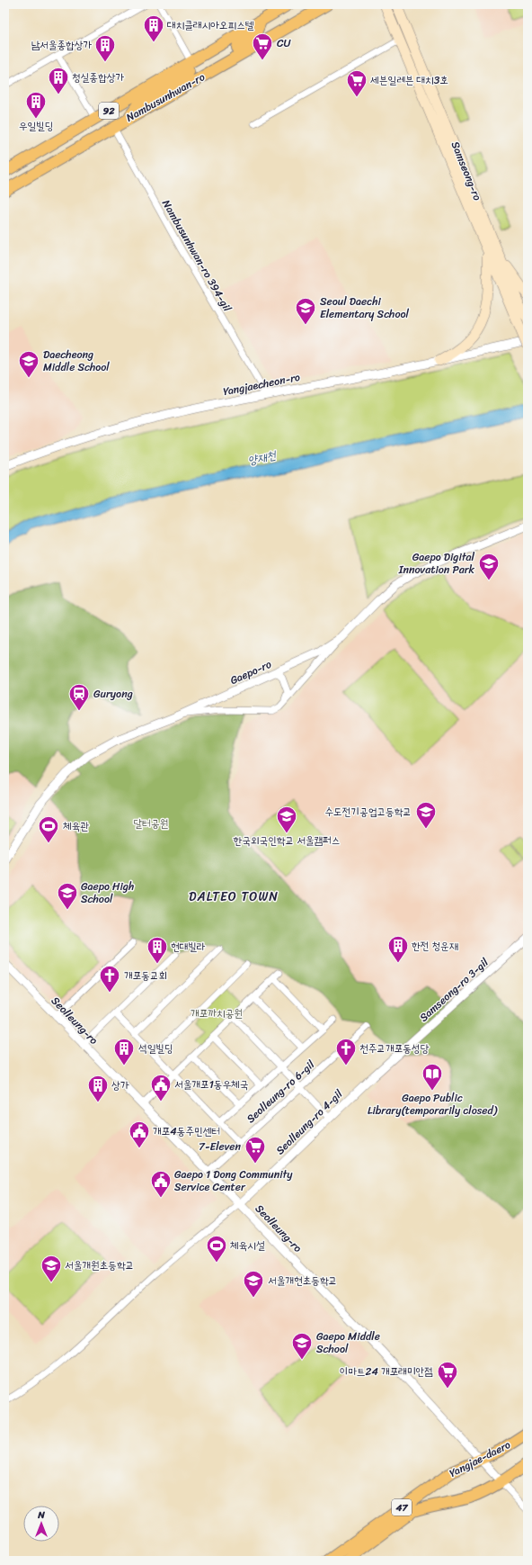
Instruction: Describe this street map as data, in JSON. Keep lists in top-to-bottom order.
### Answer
{
  "streets": {
    "main road": [
      "Nambusunhwan-ro",
      "92",
      "Samseong-ro",
      "Yangjae-daero",
      "47"
    ],
    "street": [
      "Nambusunhwan-ro 394-gil",
      "Yangjaecheon-ro",
      "Gaepo-ro",
      "Samseong-ro 3-gil",
      "Seolleung-ro",
      "Seolleung-ro 6-gil",
      "Seolleung-ro 4-gil"
    ]
  },
  "crossings": [
    ["Nambusunhwan-ro", "Nambusunhwan-ro 394-gil"],
    ["Nambusunhwan-ro 394-gil", "Yangjaecheon-ro"],
    ["Samseong-ro 3-gil", "Seolleung-ro 4-gil"],
    ["Seolleung-ro", "Seolleung-ro 6-gil"],
    ["Seolleung-ro", "Seolleung-ro 4-gil"],
    ["Seolleung-ro", "Yangjae-daero"],
    ["Seolleung-ro", "47"]
  ],
  "districts": ["DALTEO TOWN"],
  "water": ["양재천"],
  "parks": ["달터공원", "개포까치공원"],
  "places": {
    "building": [
      "대치클래시아오피스텔",
      "남서울종합상가",
      "청실종합상가",
      "우일빌딩",
      "한전 청운재",
      "현대빌라",
      "석일빌딩",
      "상가"
    ],
    "supermarket": [
      "CU",
      "세븐일레븐 대치3호",
      "7-Eleven",
      "이마트24 개포래미안점"
    ],
    "school or university": [
      "Seoul Daechi Elementary School",
      "Daecheong Middle School",
      "Gaepo Digital Innovation Park",
      "수도전기공업고등학교",
      "한국외국인학교 서울캠퍼스",
      "Gaepo High School",
      "서울개원초등학교",
      "서울개현초등학교",
      "Gaepo Middle School"
    ],
    "station": ["Guryong"],
    "sports": ["체육관", "체육시설"],
    "church": ["개포동교회", "천주교개포동성당"],
    "library": ["Gaepo Public Library(temporarily closed)"],
    "public building": ["서울개포1동우체국", "개포4동주민센터", "Gaepo 1 Dong Community Service Center"]
  },
  "north": "top"
}
